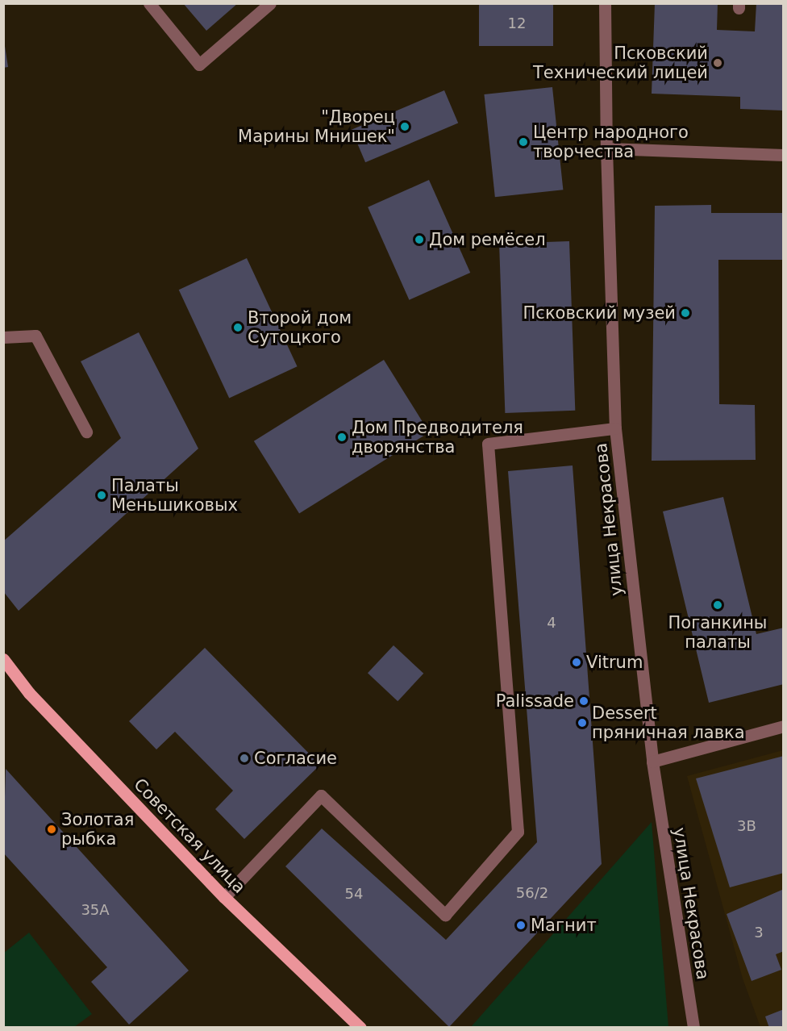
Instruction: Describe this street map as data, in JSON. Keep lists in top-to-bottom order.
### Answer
{
  "streets": {
    "main road": ["Советская улица"],
    "street": ["улица Некрасова"]
  },
  "places": [
    "Псковский Технический лицей",
    "\"Дворец Марины Мнишек\"",
    "Центр народного творчества",
    "Дом ремёсел",
    "Псковский музей",
    "Второй дом Сутоцкого",
    "Дом Предводителя дворянства",
    "Палаты Меньшиковых",
    "Поганкины палаты",
    "Vitrum",
    "Palissade",
    "Dessert пряничная лавка",
    "Согласие",
    "Золотая рыбка",
    "Магнит"
  ],
  "house_numbers": [
    "12",
    "4",
    "3В",
    "56/2",
    "54",
    "35А",
    "3"
  ]
}
